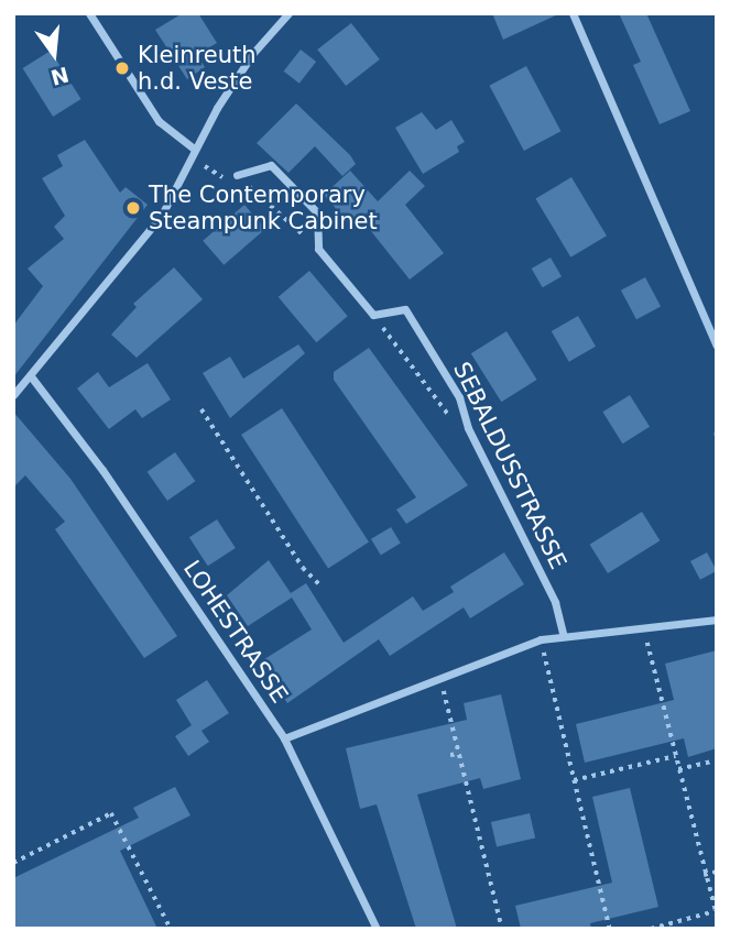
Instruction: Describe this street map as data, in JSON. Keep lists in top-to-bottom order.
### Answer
{
  "streets": {
    "street": ["SEBALDUSSTRASSE", "LOHESTRASSE"]
  },
  "places": ["Kleinreuth h.d. Veste", "The Contemporary Steampunk Cabinet"],
  "north": "bottom"
}
